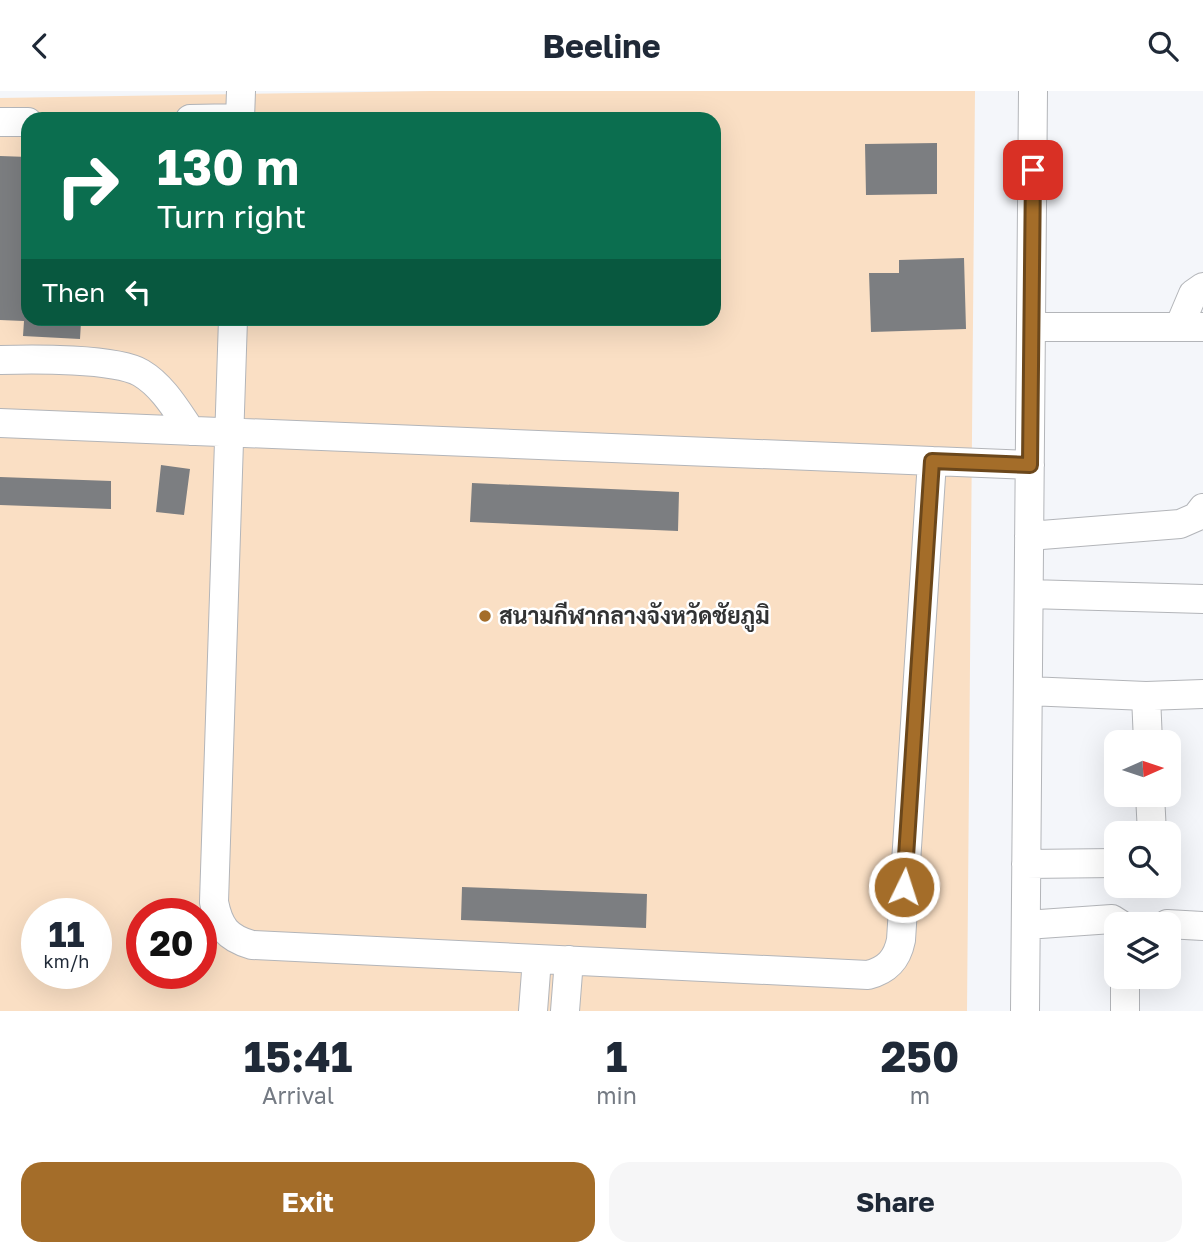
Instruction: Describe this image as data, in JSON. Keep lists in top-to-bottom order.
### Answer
{
  "places": ["สนามกีฬากลางจังหวัดชัยภูมิ"],
  "north": "right",
  "page": {
    "header": "Beeline",
    "turn": ["130 m", "Turn right"],
    "then": "Then",
    "speed": "11 km/h",
    "limit": "20",
    "eta": [
      "15:41",
      "Arrival",
      "1",
      "min",
      "250",
      "m"
    ],
    "buttons": ["Exit", "Share"]
  }
}
